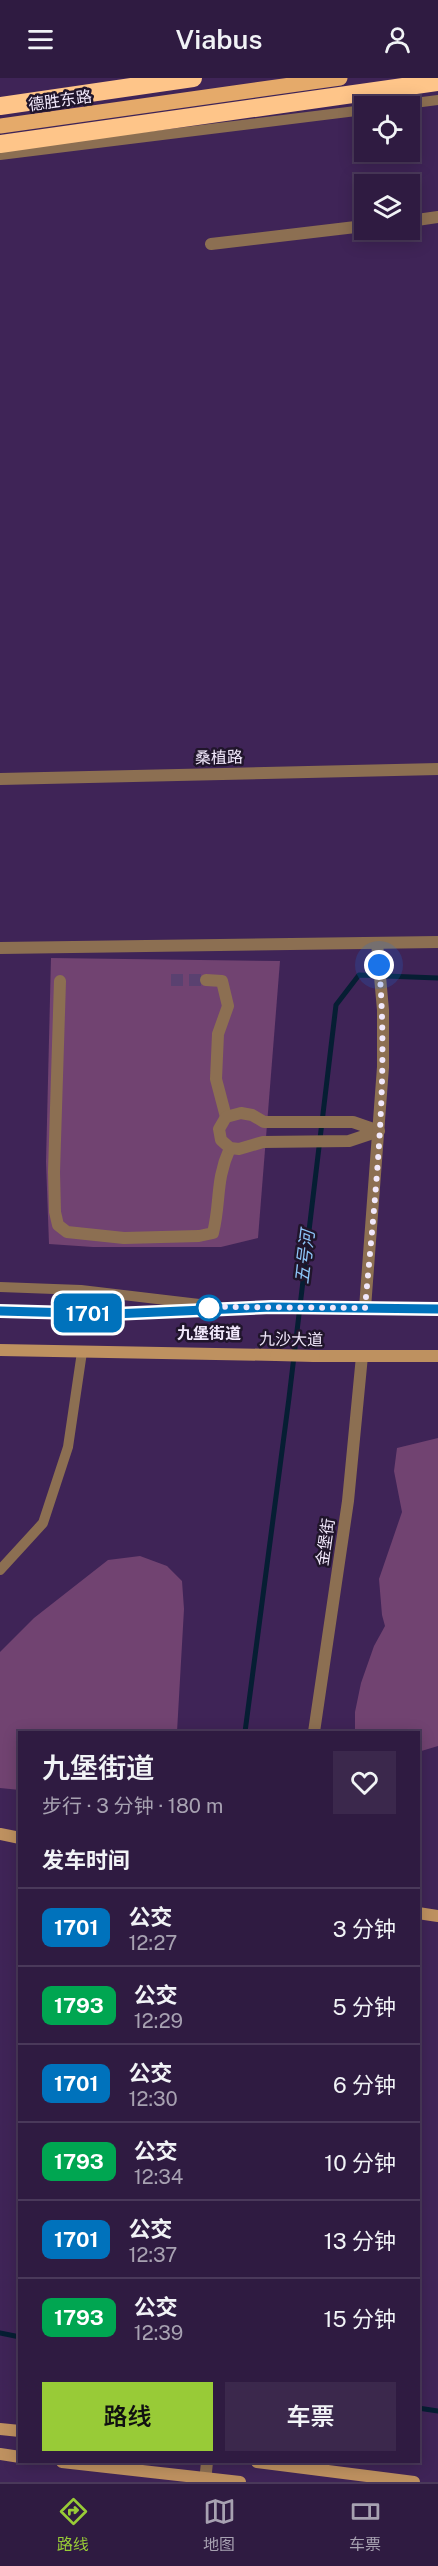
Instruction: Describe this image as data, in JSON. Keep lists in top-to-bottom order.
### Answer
{
  "streets": {
    "main road": ["德胜东路", "九沙大道"],
    "street": ["桑植路", "金堡街"]
  },
  "crossings": [
    ["九沙大道", "金堡街"]
  ],
  "water": ["五号河"],
  "places": ["九堡街道"],
  "lines": ["bus line 1701"],
  "page": {
    "header": "Viabus",
    "on_map": "1701",
    "heading": [
      ["九堡街道", "步行 · 3 分钟 · 180 m"],
      "发车时间"
    ],
    "list": [
      {
        "mark": "1701",
        "name": "公交",
        "note": "12:27",
        "value": "3 分钟"
      },
      {
        "mark": "1793",
        "name": "公交",
        "note": "12:29",
        "value": "5 分钟"
      },
      {
        "mark": "1701",
        "name": "公交",
        "note": "12:30",
        "value": "6 分钟"
      },
      {
        "mark": "1793",
        "name": "公交",
        "note": "12:34",
        "value": "10 分钟"
      },
      {
        "mark": "1701",
        "name": "公交",
        "note": "12:37",
        "value": "13 分钟"
      },
      {
        "mark": "1793",
        "name": "公交",
        "note": "12:39",
        "value": "15 分钟"
      }
    ],
    "buttons": ["路线", "车票"],
    "tabs": ["路线", "地图", "车票"]
  }
}
